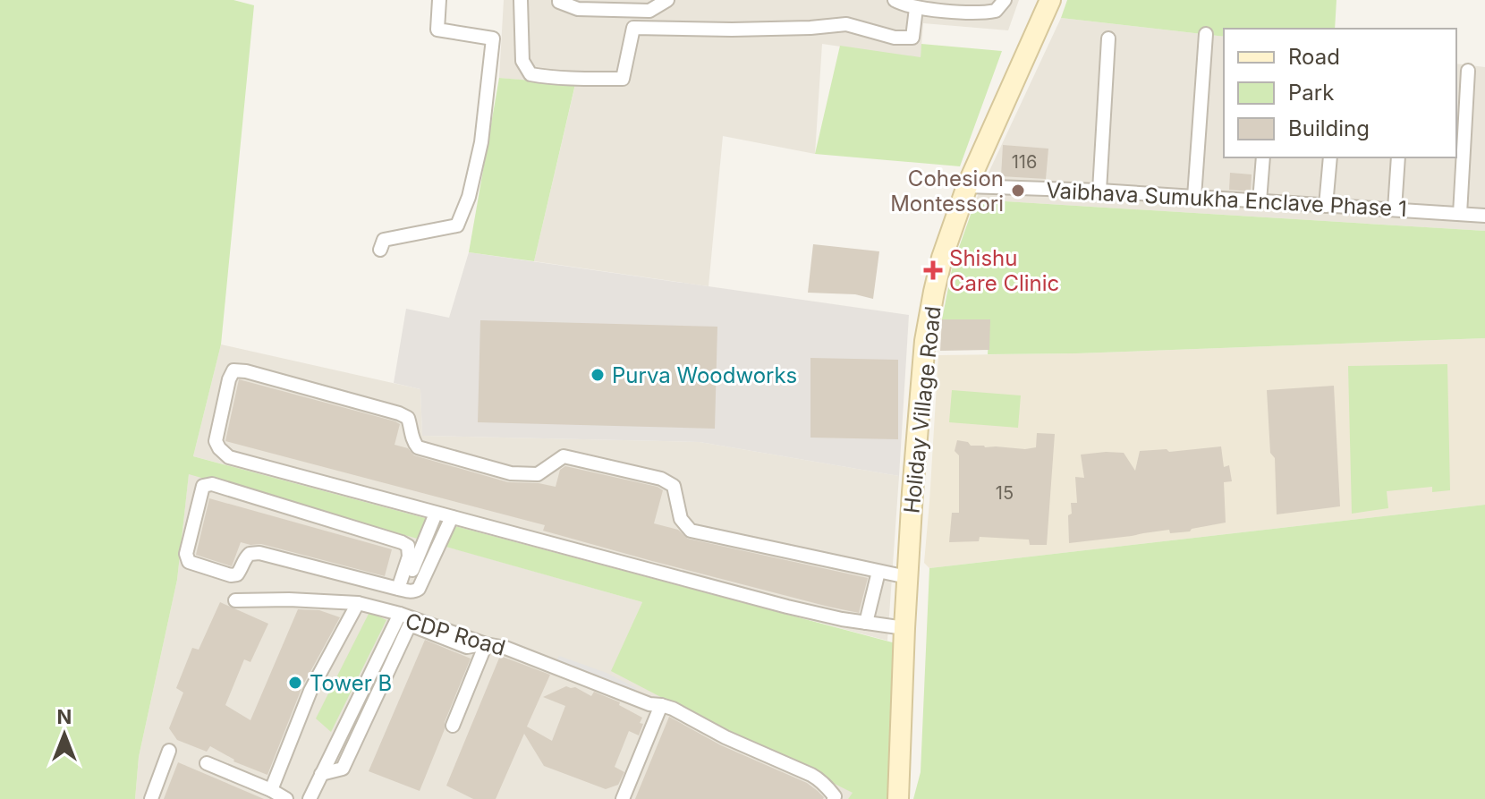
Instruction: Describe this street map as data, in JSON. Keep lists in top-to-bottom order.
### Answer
{
  "streets": {
    "street": ["Vaibhava Sumukha Enclave Phase 1", "Holiday Village Road", "CDP Road"]
  },
  "crossings": [
    ["Vaibhava Sumukha Enclave Phase 1", "Holiday Village Road"]
  ],
  "places": {
    "other": ["Cohesion Montessori", "Purva Woodworks", "Tower B"],
    "health": ["Shishu Care Clinic"]
  },
  "house_numbers": ["116", "15"],
  "legend": ["Road", "Park", "Building"],
  "north": "top"
}
